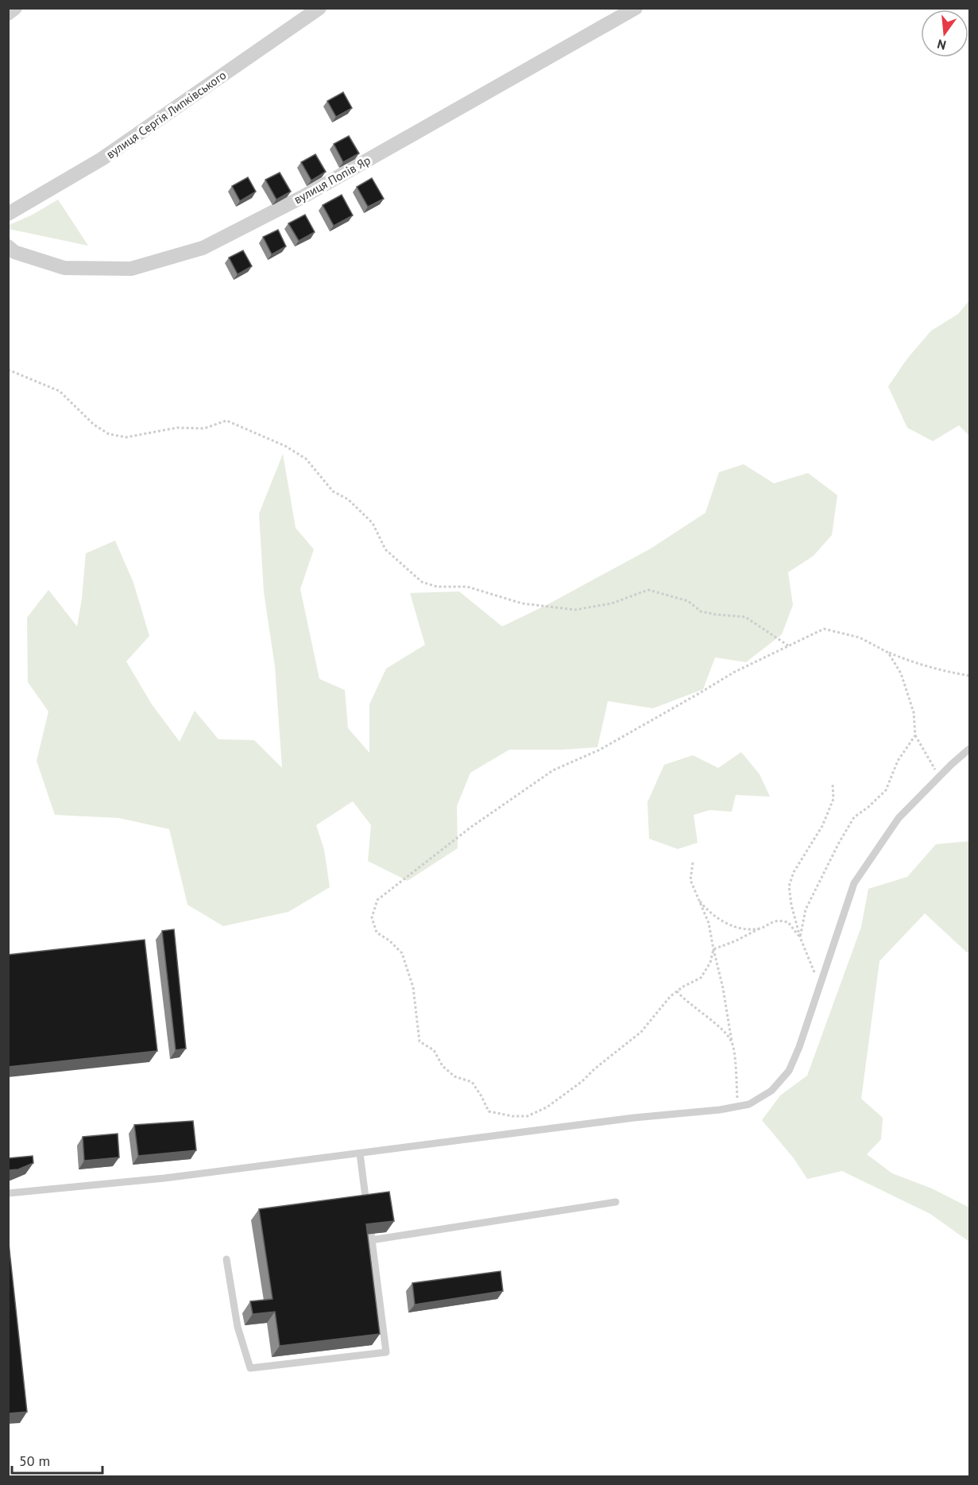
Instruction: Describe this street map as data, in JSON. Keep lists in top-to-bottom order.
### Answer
{
  "streets": {
    "street": ["вулиця Сергія Липківського", "вулиця Попів Яр"]
  },
  "scale_bar": "50 m",
  "north": "bottom"
}
